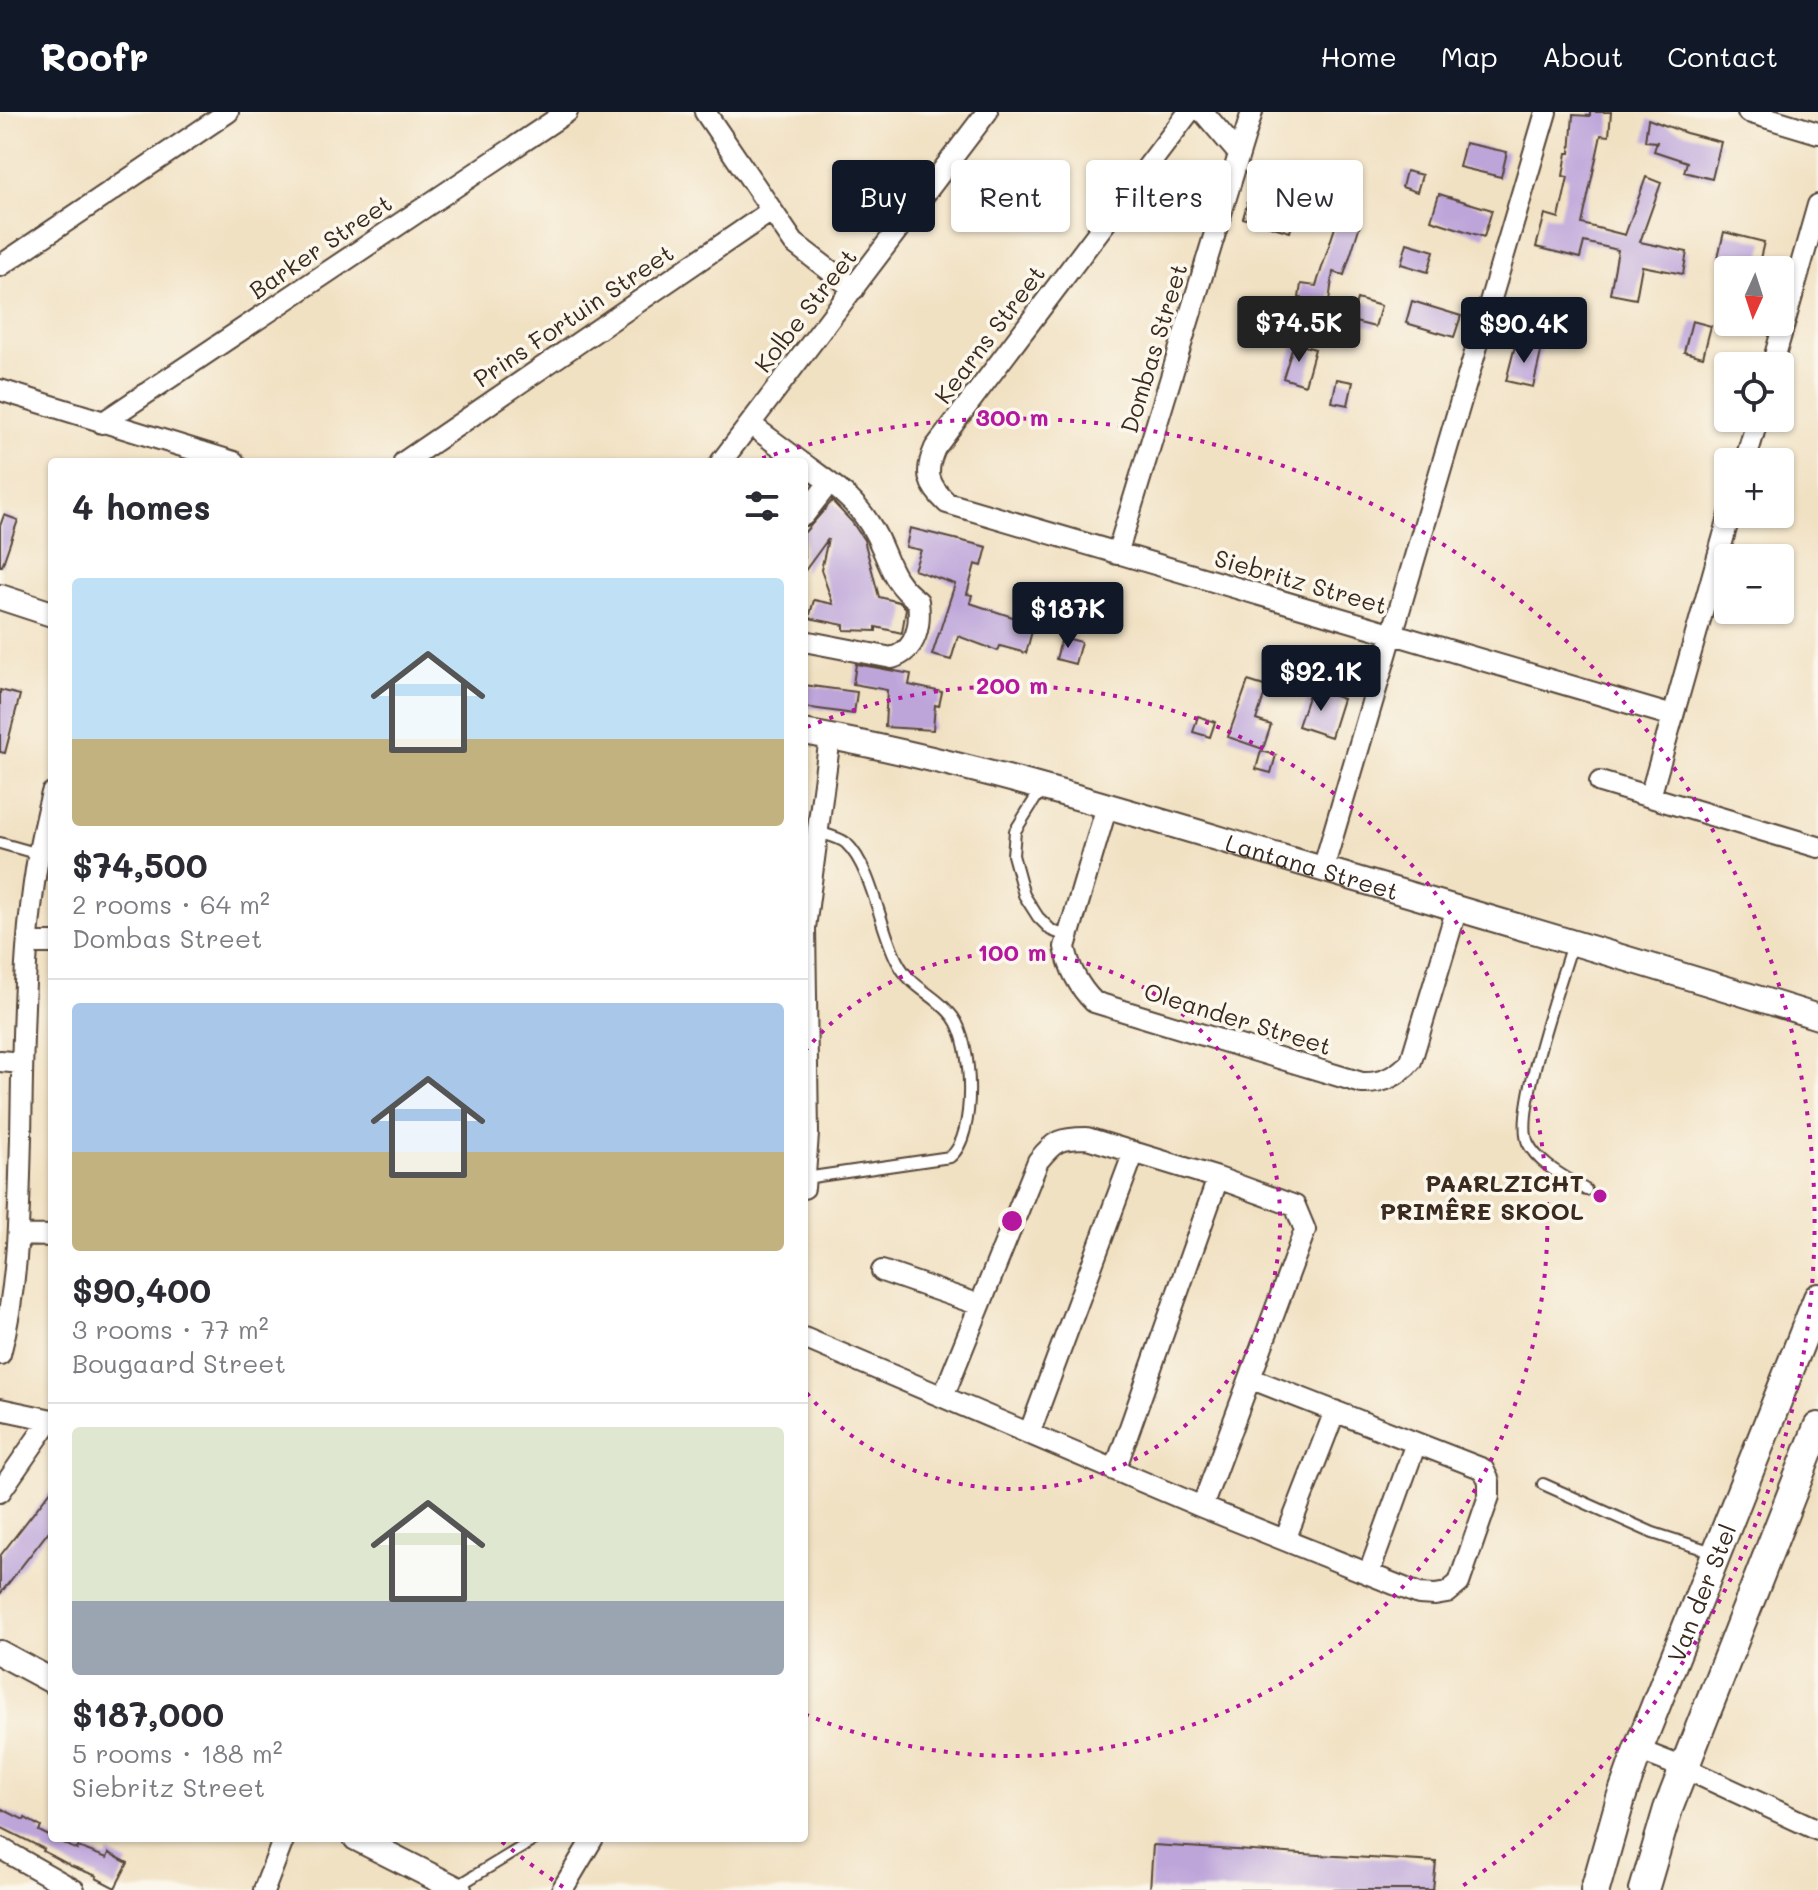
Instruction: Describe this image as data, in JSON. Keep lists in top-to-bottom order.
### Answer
{
  "streets": {
    "main road": ["Van der Stel"],
    "street": [
      "Barker Street",
      "Kolbe Street",
      "Prins Fortuin Street",
      "Kearns Street",
      "Dombas Street",
      "Siebritz Street",
      "Lantana Street",
      "Oleander Street"
    ]
  },
  "crossings": [
    ["Kearns Street", "Siebritz Street"],
    ["Dombas Street", "Siebritz Street"],
    ["Lantana Street", "Oleander Street"]
  ],
  "places": ["PAARLZICHT PRIMÊRE SKOOL"],
  "north": "bottom",
  "page": {
    "header": "Roofr",
    "nav": [
      "Home",
      "Map",
      "About",
      "Contact"
    ],
    "chip": [
      "Buy",
      "Rent",
      "Filters",
      "New"
    ],
    "map_buttons": ["+", "−"],
    "price": [
      "$74.5K",
      "$90.4K",
      "$187K",
      "$92.1K"
    ],
    "heading": "4 homes",
    "list": [
      {
        "name": "$74,500",
        "note": "2 rooms · 64 m² · Dombas Street"
      },
      {
        "name": "$90,400",
        "note": "3 rooms · 77 m² · Bougaard Street"
      },
      {
        "name": "$187,000",
        "note": "5 rooms · 188 m² · Siebritz Street"
      }
    ]
  },
  "rings": ["300 m", "200 m", "100 m"]
}
